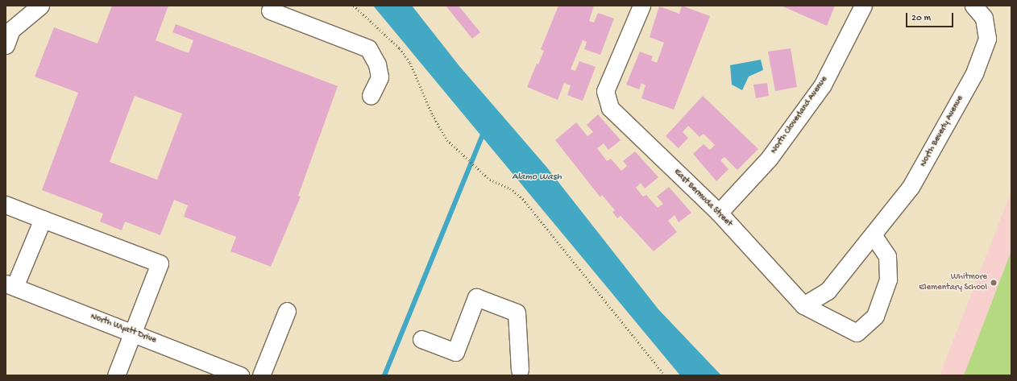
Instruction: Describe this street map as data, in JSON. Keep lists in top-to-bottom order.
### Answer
{
  "streets": {
    "street": [
      "North Cloverland Avenue",
      "North Beverly Avenue",
      "East Bermuda Street",
      "North Wyatt Drive"
    ]
  },
  "crossings": [
    ["North Cloverland Avenue", "East Bermuda Street"],
    ["North Beverly Avenue", "East Bermuda Street"]
  ],
  "water": ["Alamo Wash"],
  "places": ["Whitmore Elementary School"],
  "scale_bar": "20 m"
}
